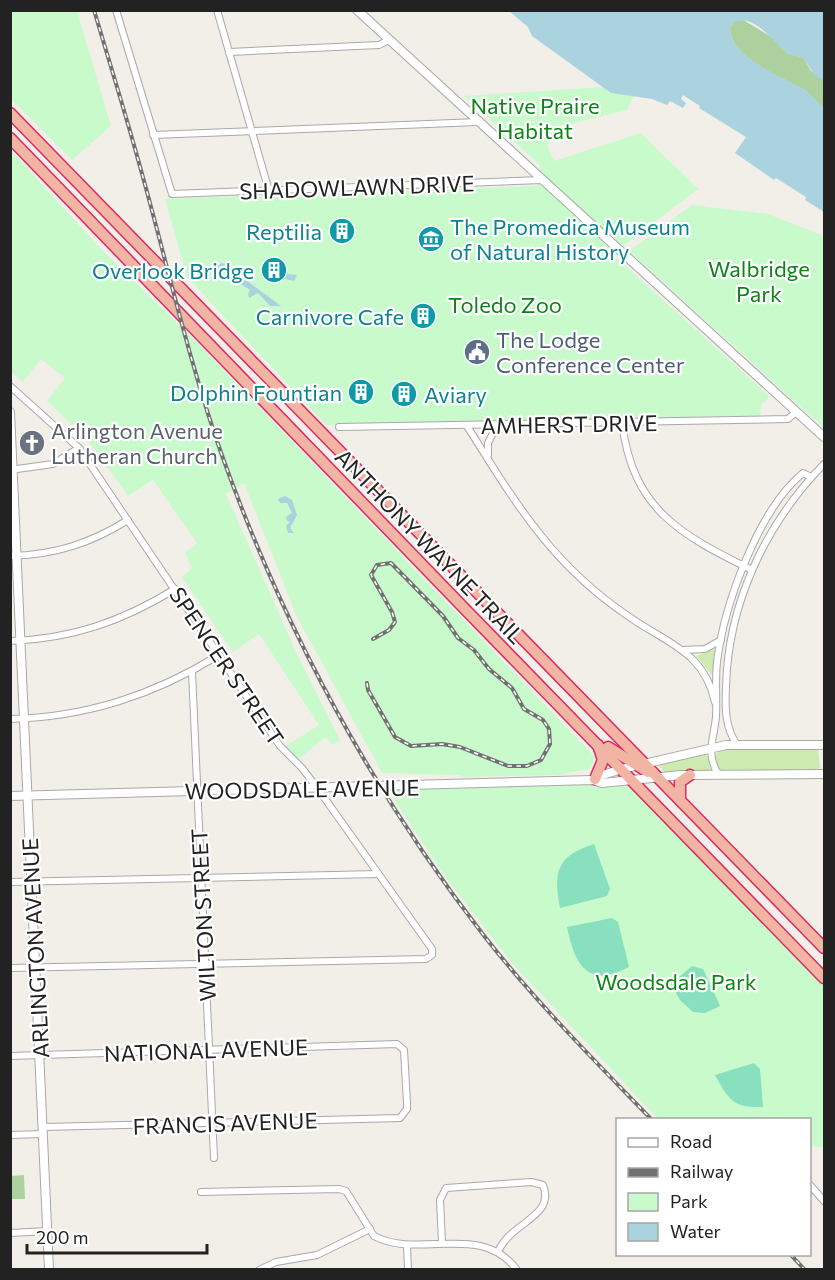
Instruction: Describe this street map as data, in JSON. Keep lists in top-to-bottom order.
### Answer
{
  "streets": {
    "highway": ["ANTHONY WAYNE TRAIL"],
    "street": [
      "SHADOWLAWN DRIVE",
      "AMHERST DRIVE",
      "SPENCER STREET",
      "WOODSDALE AVENUE",
      "WILTON STREET",
      "ARLINGTON AVENUE",
      "NATIONAL AVENUE",
      "FRANCIS AVENUE"
    ]
  },
  "crossings": [
    ["ANTHONY WAYNE TRAIL", "WOODSDALE AVENUE"],
    ["SPENCER STREET", "WOODSDALE AVENUE"],
    ["SPENCER STREET", "WILTON STREET"],
    ["WOODSDALE AVENUE", "WILTON STREET"],
    ["WOODSDALE AVENUE", "ARLINGTON AVENUE"],
    ["WILTON STREET", "NATIONAL AVENUE"],
    ["WILTON STREET", "FRANCIS AVENUE"],
    ["ARLINGTON AVENUE", "NATIONAL AVENUE"],
    ["ARLINGTON AVENUE", "FRANCIS AVENUE"],
    ["NATIONAL AVENUE", "FRANCIS AVENUE"]
  ],
  "parks": [
    "Native Praire Habitat",
    "Walbridge Park",
    "Toledo Zoo",
    "Woodsdale Park"
  ],
  "places": {
    "building": [
      "Reptilia",
      "Overlook Bridge",
      "Carnivore Cafe",
      "Dolphin Fountian",
      "Aviary"
    ],
    "museum": ["The Promedica Museum of Natural History"],
    "public building": ["The Lodge Conference Center"],
    "church": ["Arlington Avenue Lutheran Church"]
  },
  "legend": [
    "Road",
    "Railway",
    "Park",
    "Water"
  ],
  "scale_bar": "200 m"
}
